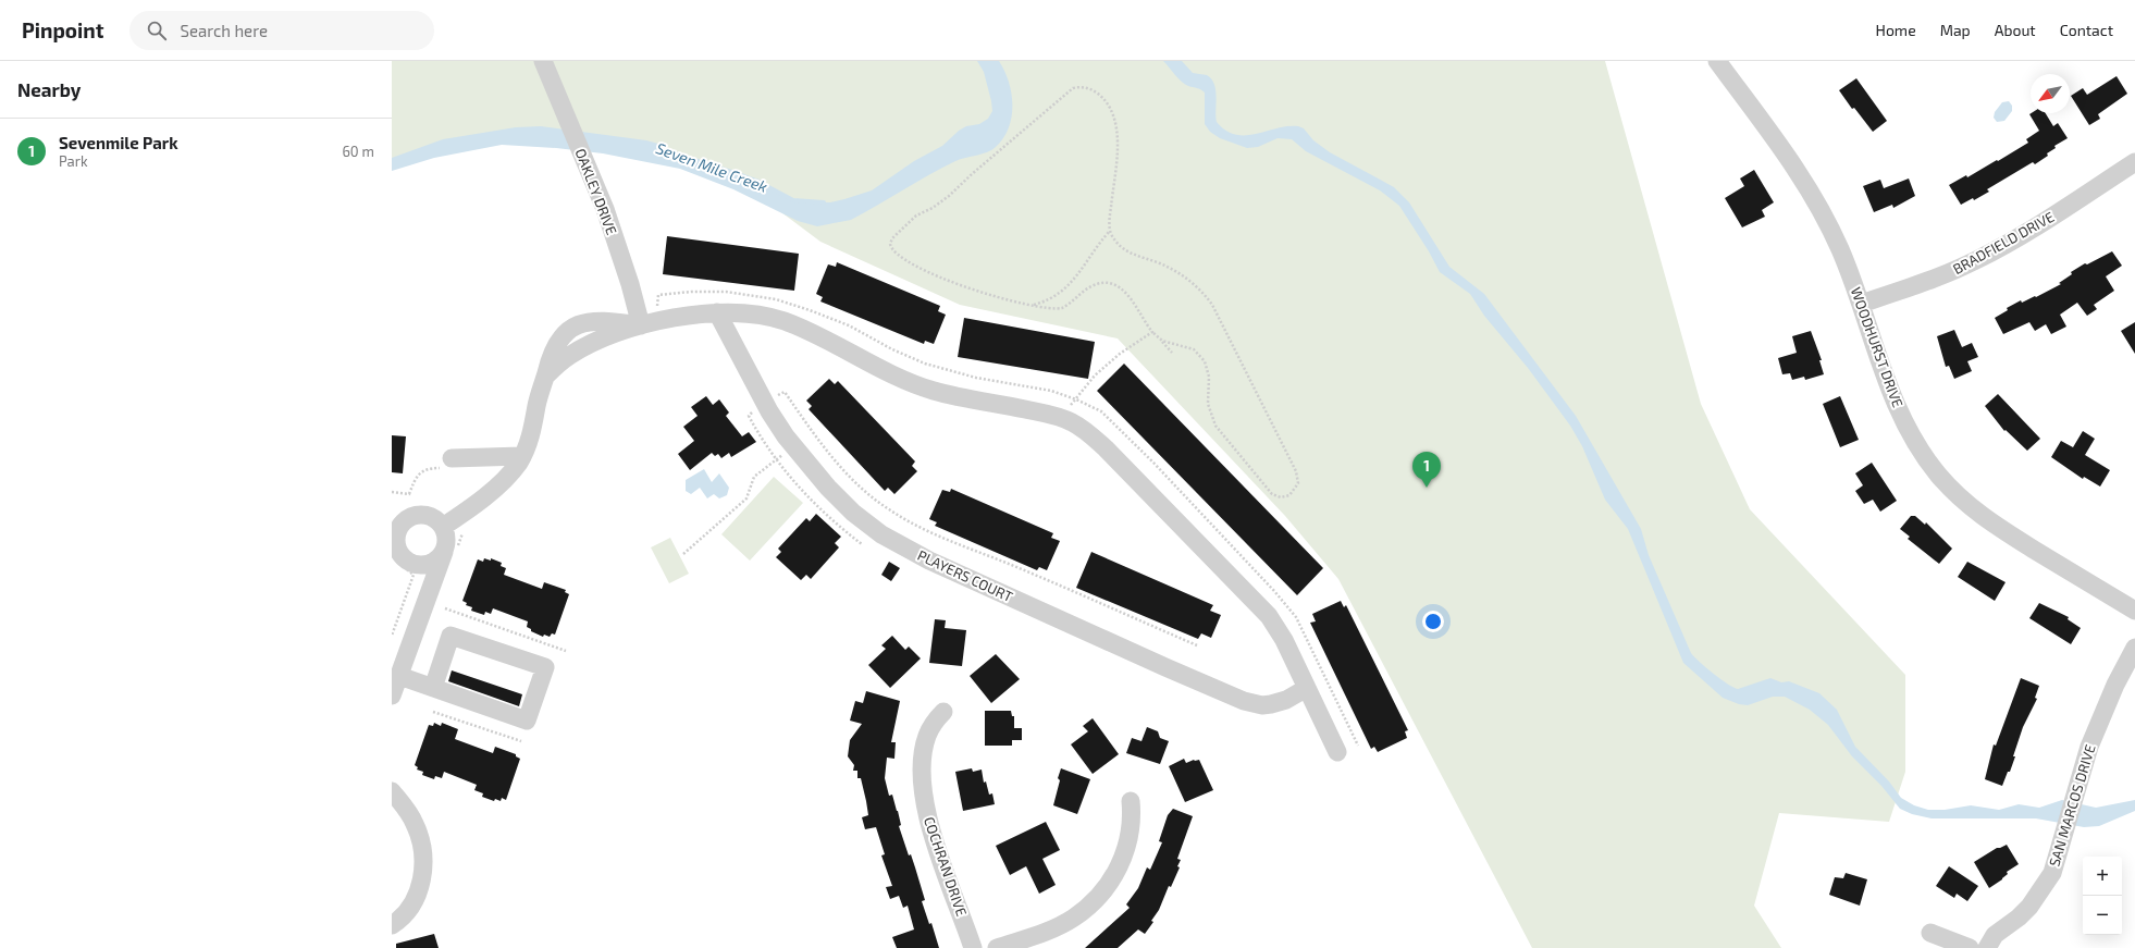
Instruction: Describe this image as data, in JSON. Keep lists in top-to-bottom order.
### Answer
{
  "streets": {
    "street": [
      "OAKLEY DRIVE",
      "BRADFIELD DRIVE",
      "WOODHURST DRIVE",
      "PLAYERS COURT",
      "SAN MARCOS DRIVE",
      "COCHRAN DRIVE"
    ]
  },
  "crossings": [
    ["BRADFIELD DRIVE", "WOODHURST DRIVE"]
  ],
  "water": ["Seven Mile Creek"],
  "north": "bottom left",
  "page": {
    "header": "Pinpoint",
    "search": "Search here",
    "nav": [
      "Home",
      "Map",
      "About",
      "Contact"
    ],
    "heading": "Nearby",
    "list": [
      {
        "mark": "1",
        "name": "Sevenmile Park",
        "note": "Park",
        "value": "60 m"
      }
    ],
    "pins": "1",
    "map_buttons": ["+", "−"]
  }
}
